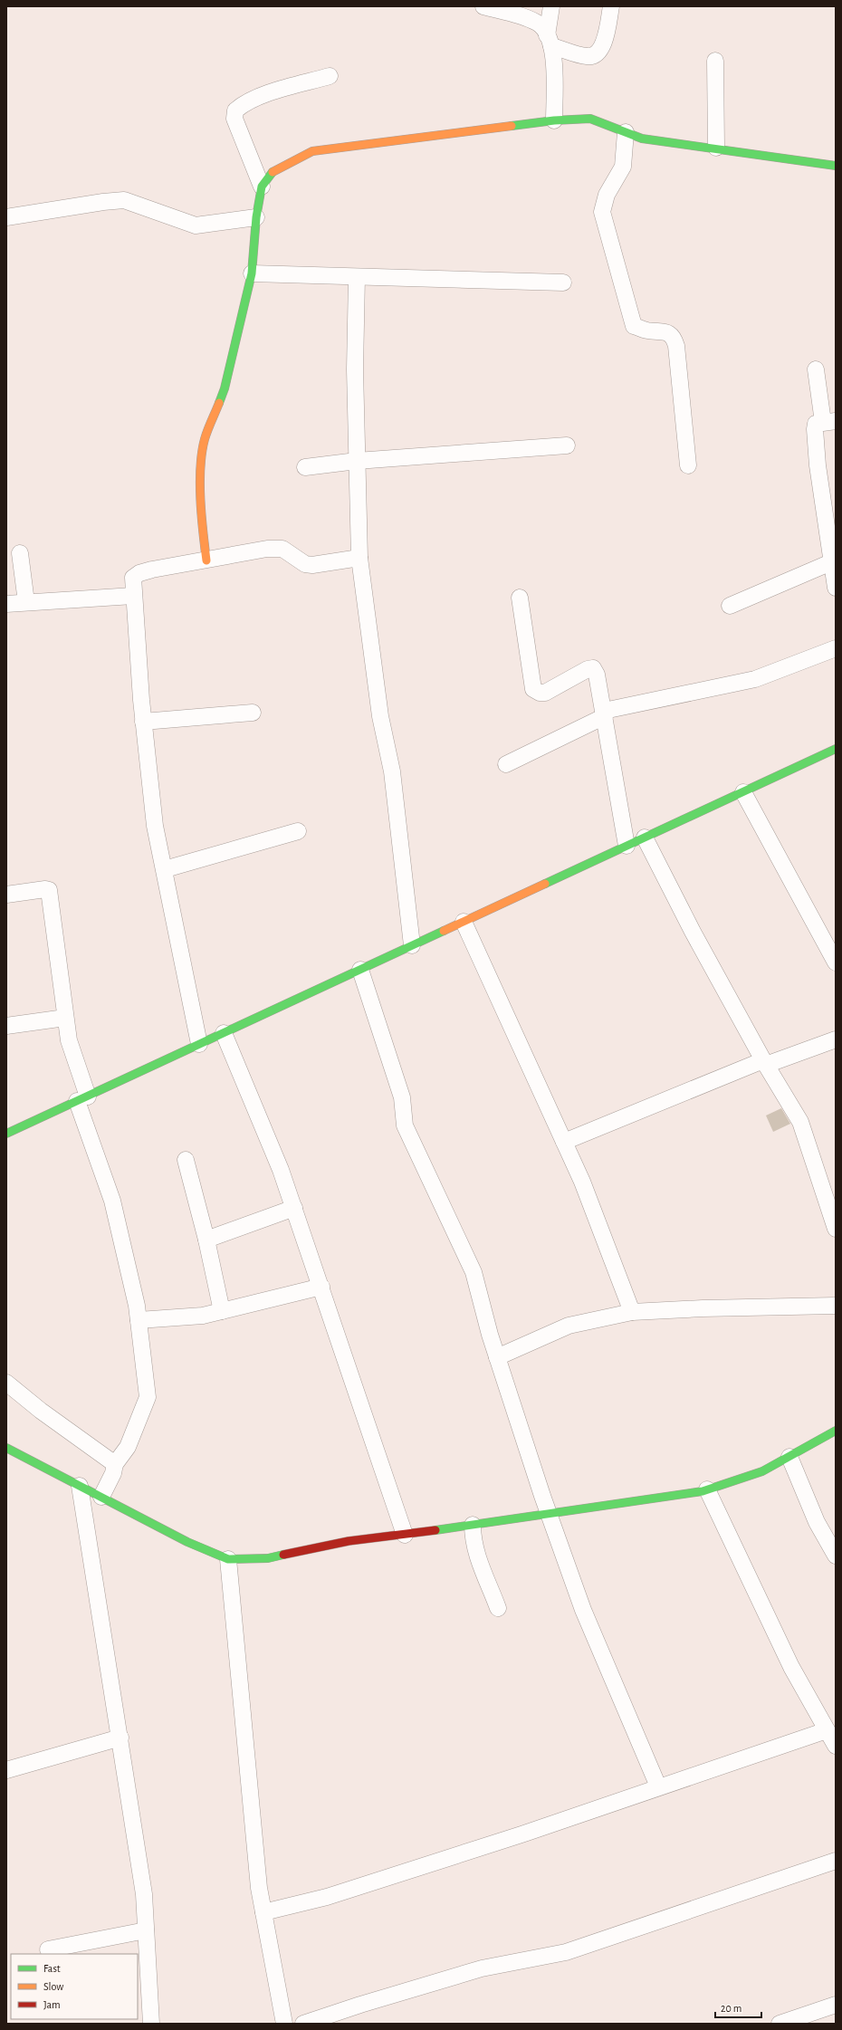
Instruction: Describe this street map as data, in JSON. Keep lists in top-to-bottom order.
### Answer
{
  "legend": ["Fast", "Slow", "Jam"],
  "scale_bar": "20 m"
}
